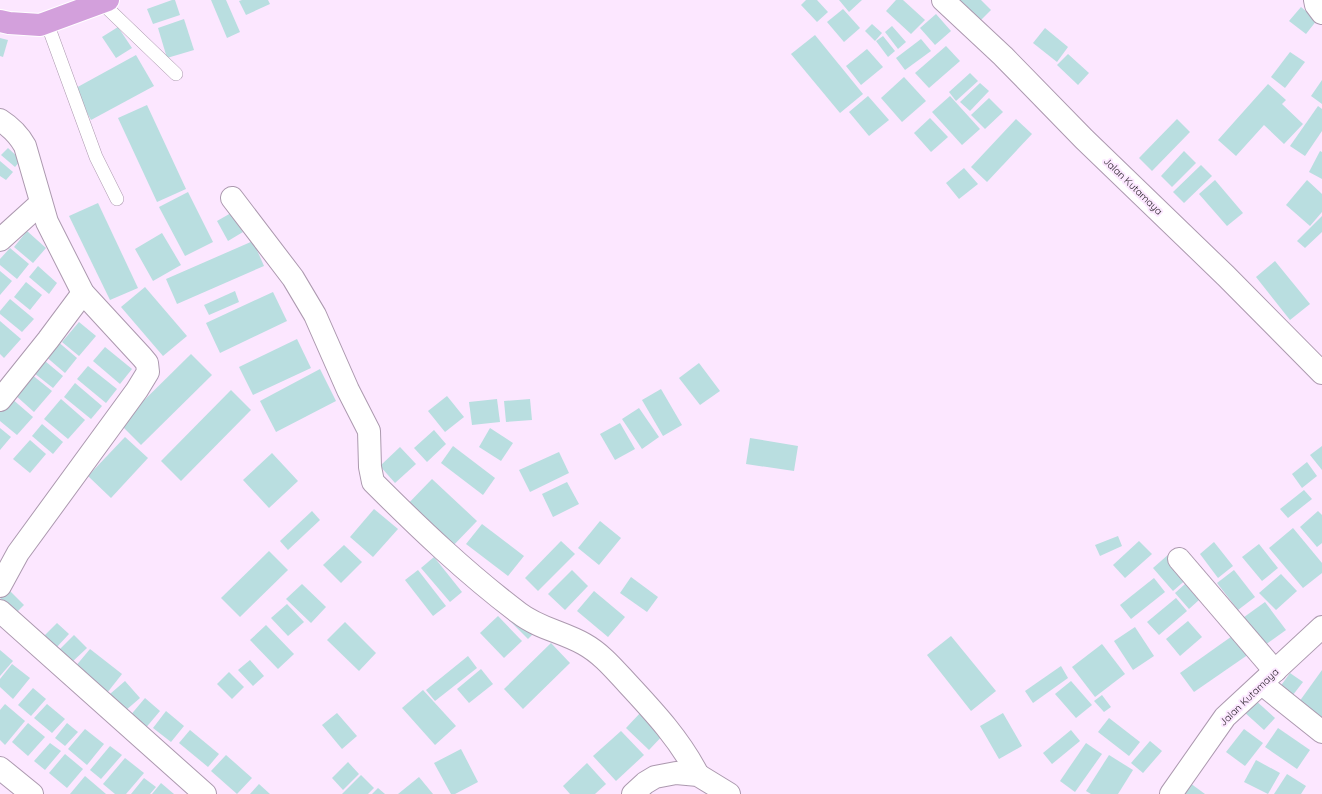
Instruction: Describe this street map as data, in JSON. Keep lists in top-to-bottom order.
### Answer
{
  "streets": {
    "street": ["Jalan Kutamaya"]
  }
}
